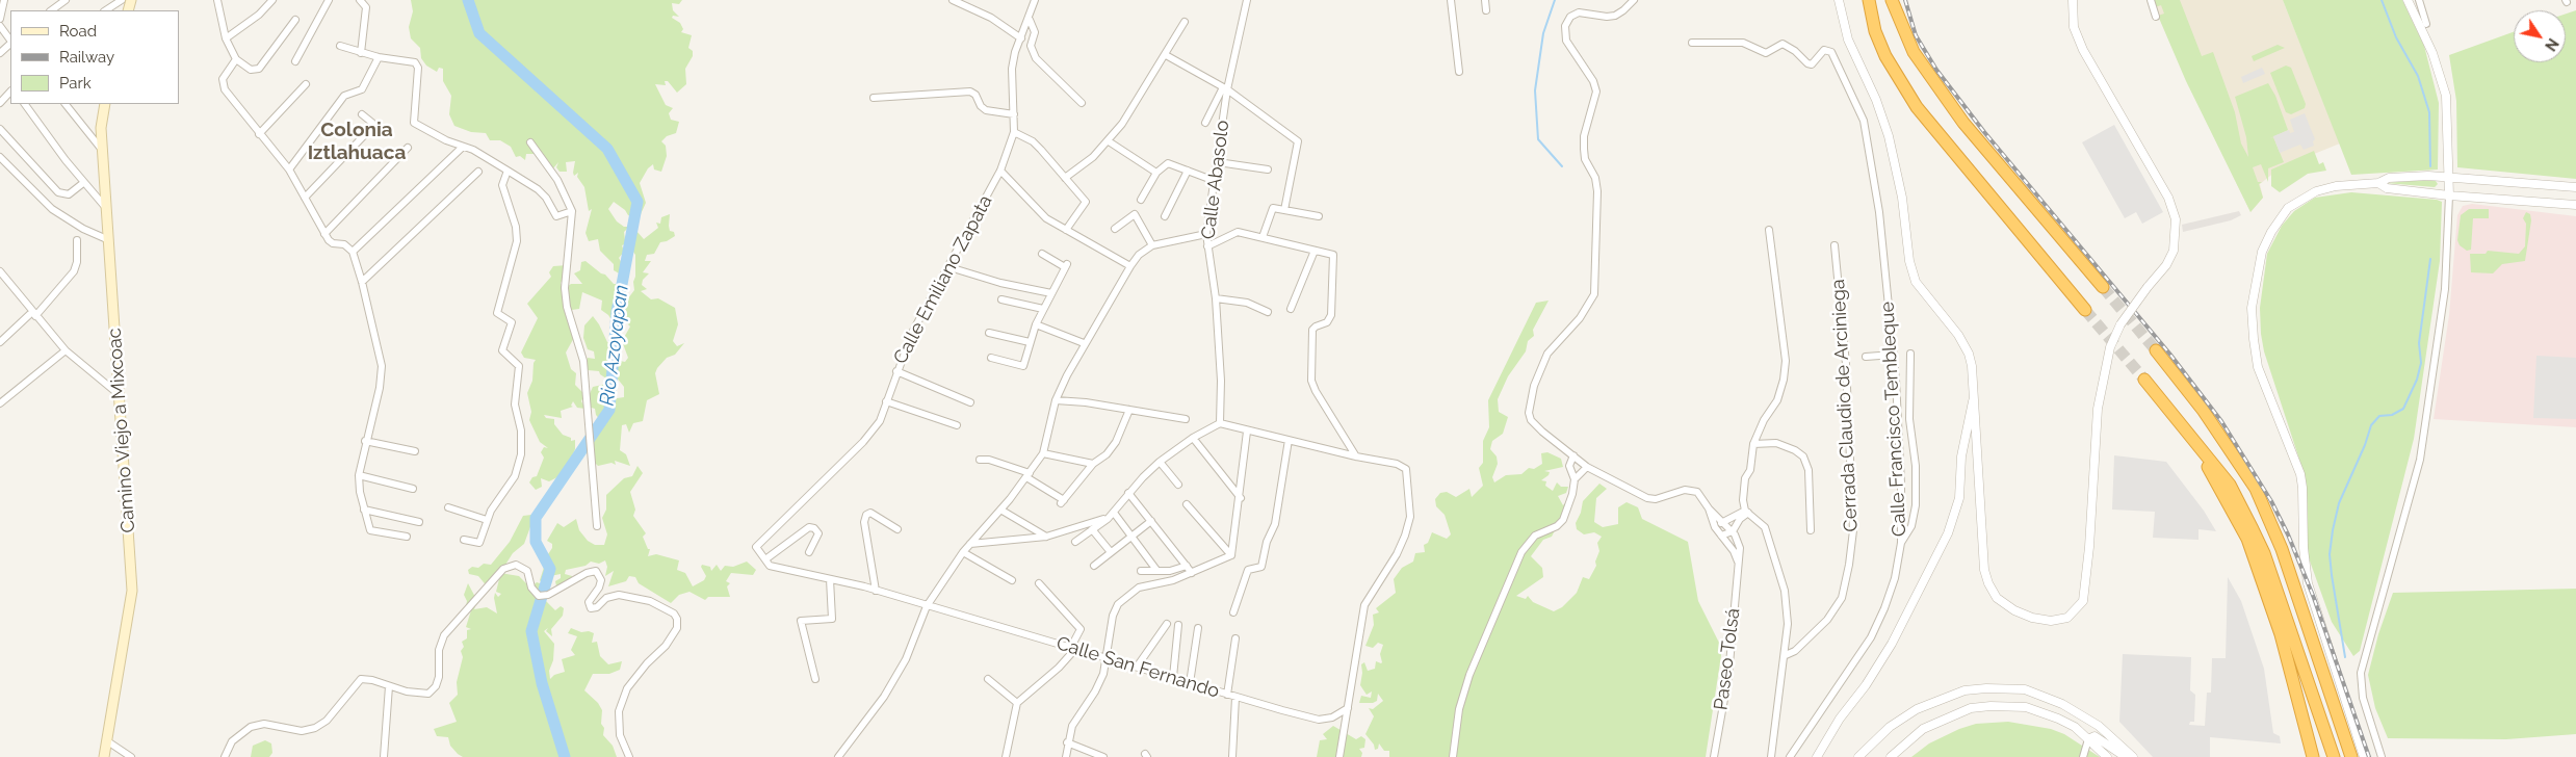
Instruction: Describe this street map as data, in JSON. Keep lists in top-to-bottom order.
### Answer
{
  "streets": {
    "main road": ["Camino Viejo a Mixcoac"],
    "street": [
      "Calle Abasolo",
      "Calle Emiliano Zapata",
      "Cerrada Claudio de Arciniega",
      "Calle Francisco Tembleque",
      "Paseo Tolsá",
      "Calle San Fernando"
    ]
  },
  "crossings": [
    ["Calle Emiliano Zapata", "Calle San Fernando"]
  ],
  "districts": ["Colonia Iztlahuaca"],
  "water": ["Rio Azoyapan"],
  "legend": ["Road", "Railway", "Park"],
  "north": "bottom right"
}
